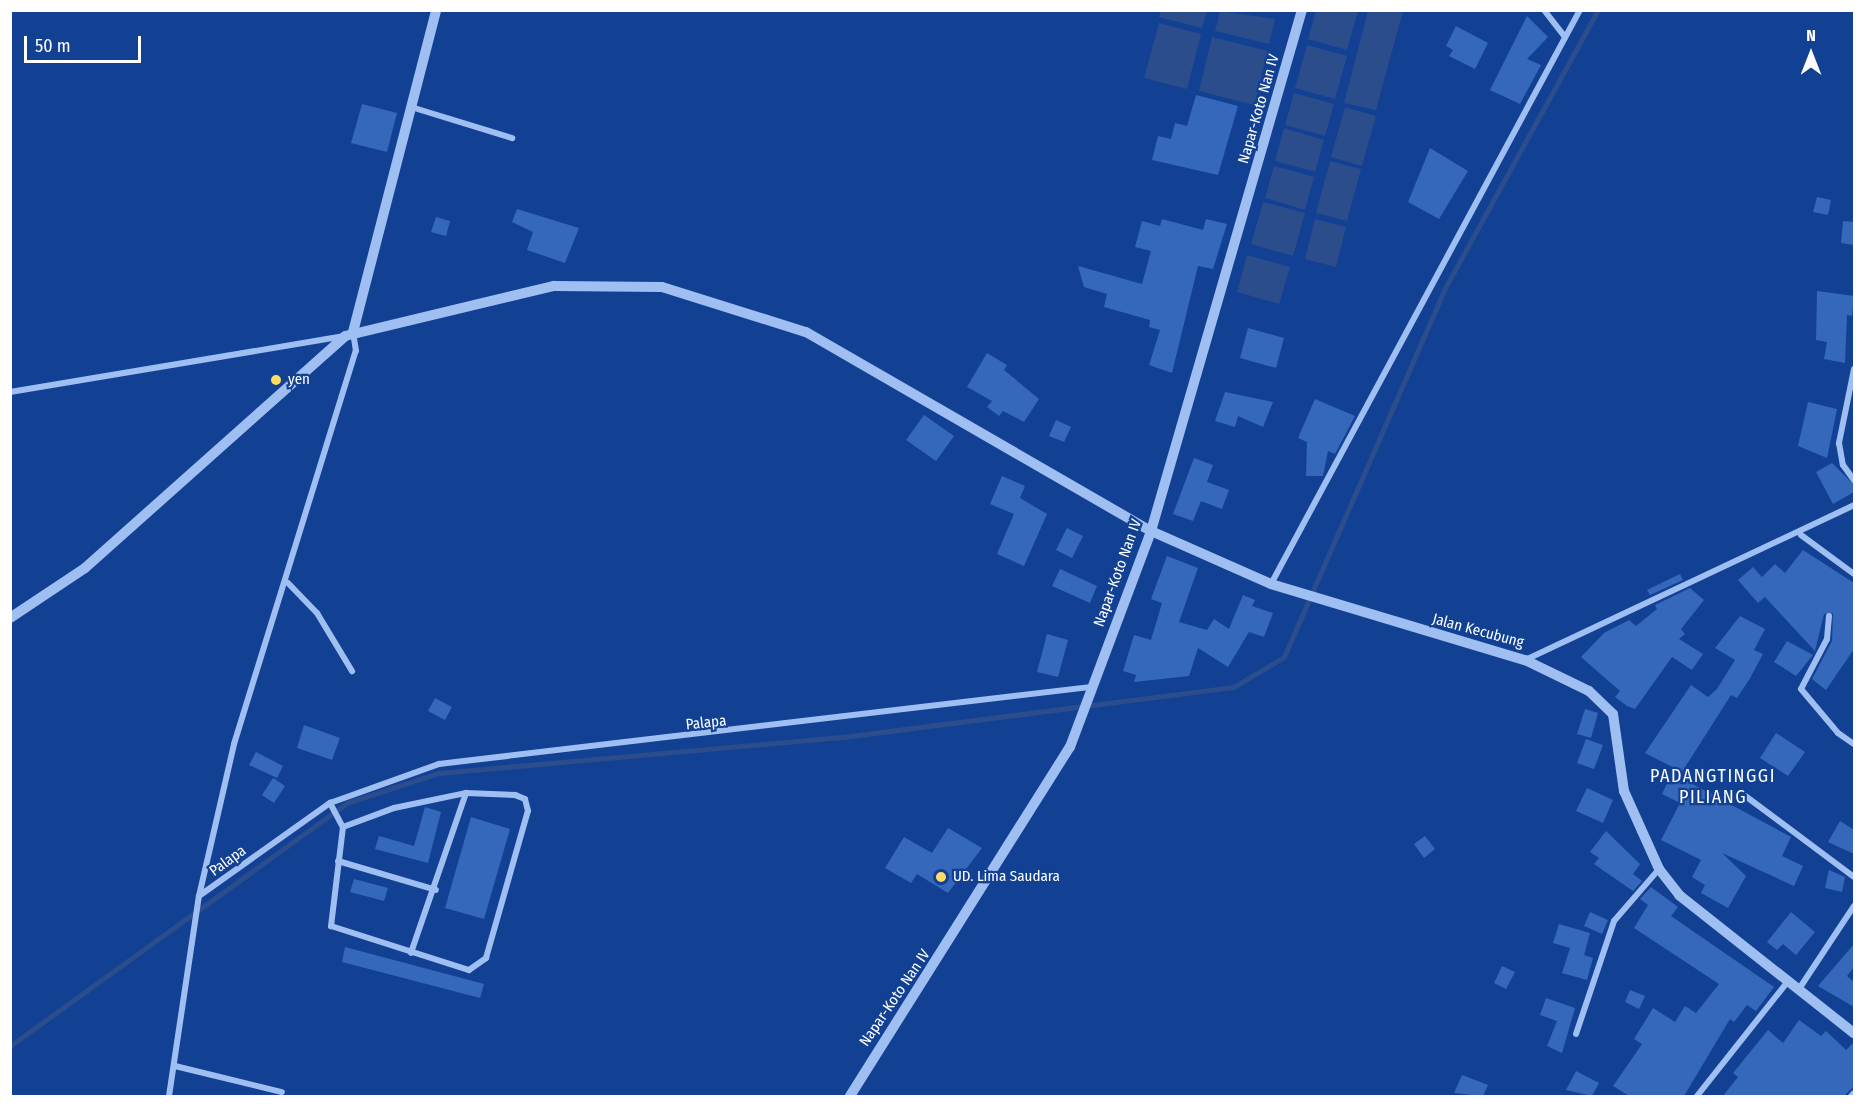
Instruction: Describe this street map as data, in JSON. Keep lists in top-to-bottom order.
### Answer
{
  "streets": {
    "street": ["Napar-Koto Nan IV", "Jalan Kecubung", "Palapa"]
  },
  "crossings": [
    ["Napar-Koto Nan IV", "Jalan Kecubung"],
    ["Napar-Koto Nan IV", "Palapa"]
  ],
  "districts": ["PADANGTINGGI PILIANG"],
  "places": ["yen", "UD. Lima Saudara"],
  "scale_bar": "50 m",
  "north": "top"
}
